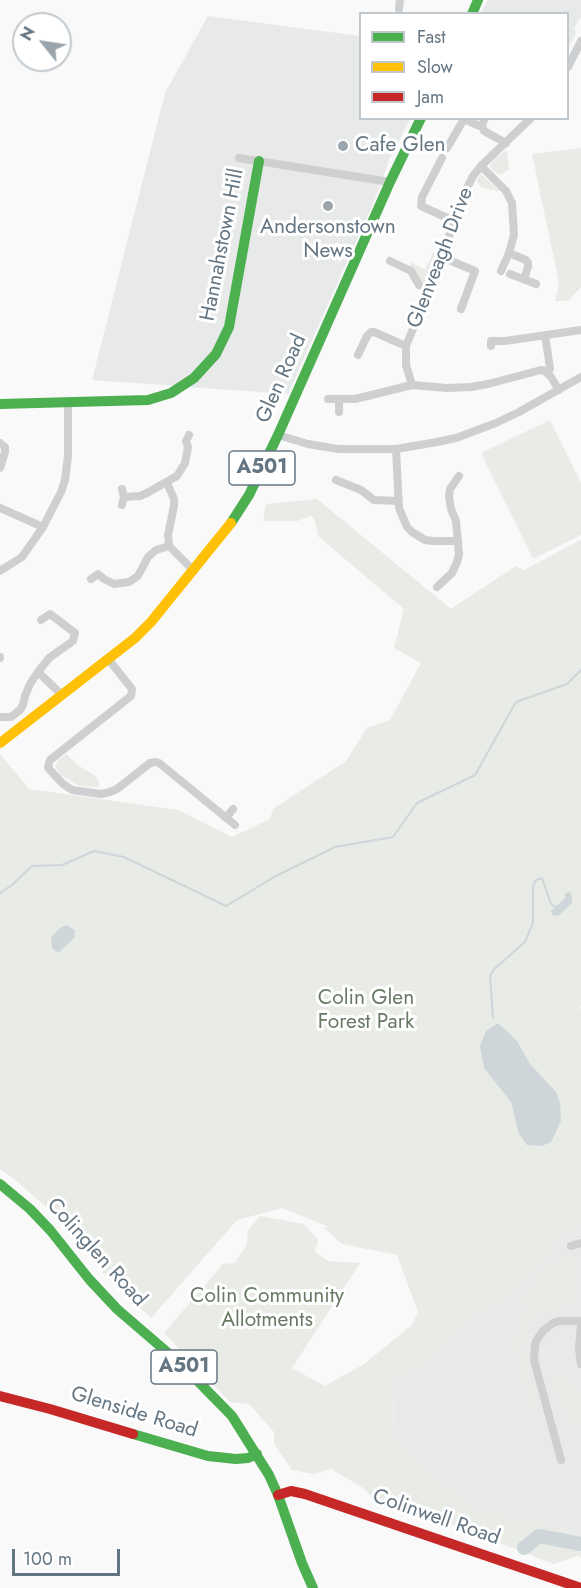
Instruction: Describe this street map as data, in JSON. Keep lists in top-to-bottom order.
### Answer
{
  "streets": {
    "main road": [
      "Hannahstown Hill",
      "Glen Road",
      "A501",
      "Colinglen Road",
      "Glenside Road",
      "Colinwell Road"
    ],
    "street": ["Glenveagh Drive"]
  },
  "crossings": [
    ["Hannahstown Hill", "Glen Road"],
    ["Colinglen Road", "Glenside Road"],
    ["Colinglen Road", "Colinwell Road"]
  ],
  "parks": ["Colin Glen Forest Park", "Colin Community Allotments"],
  "places": ["Cafe Glen", "Andersonstown News"],
  "legend": ["Fast", "Slow", "Jam"],
  "scale_bar": "100 m",
  "north": "top left"
}
